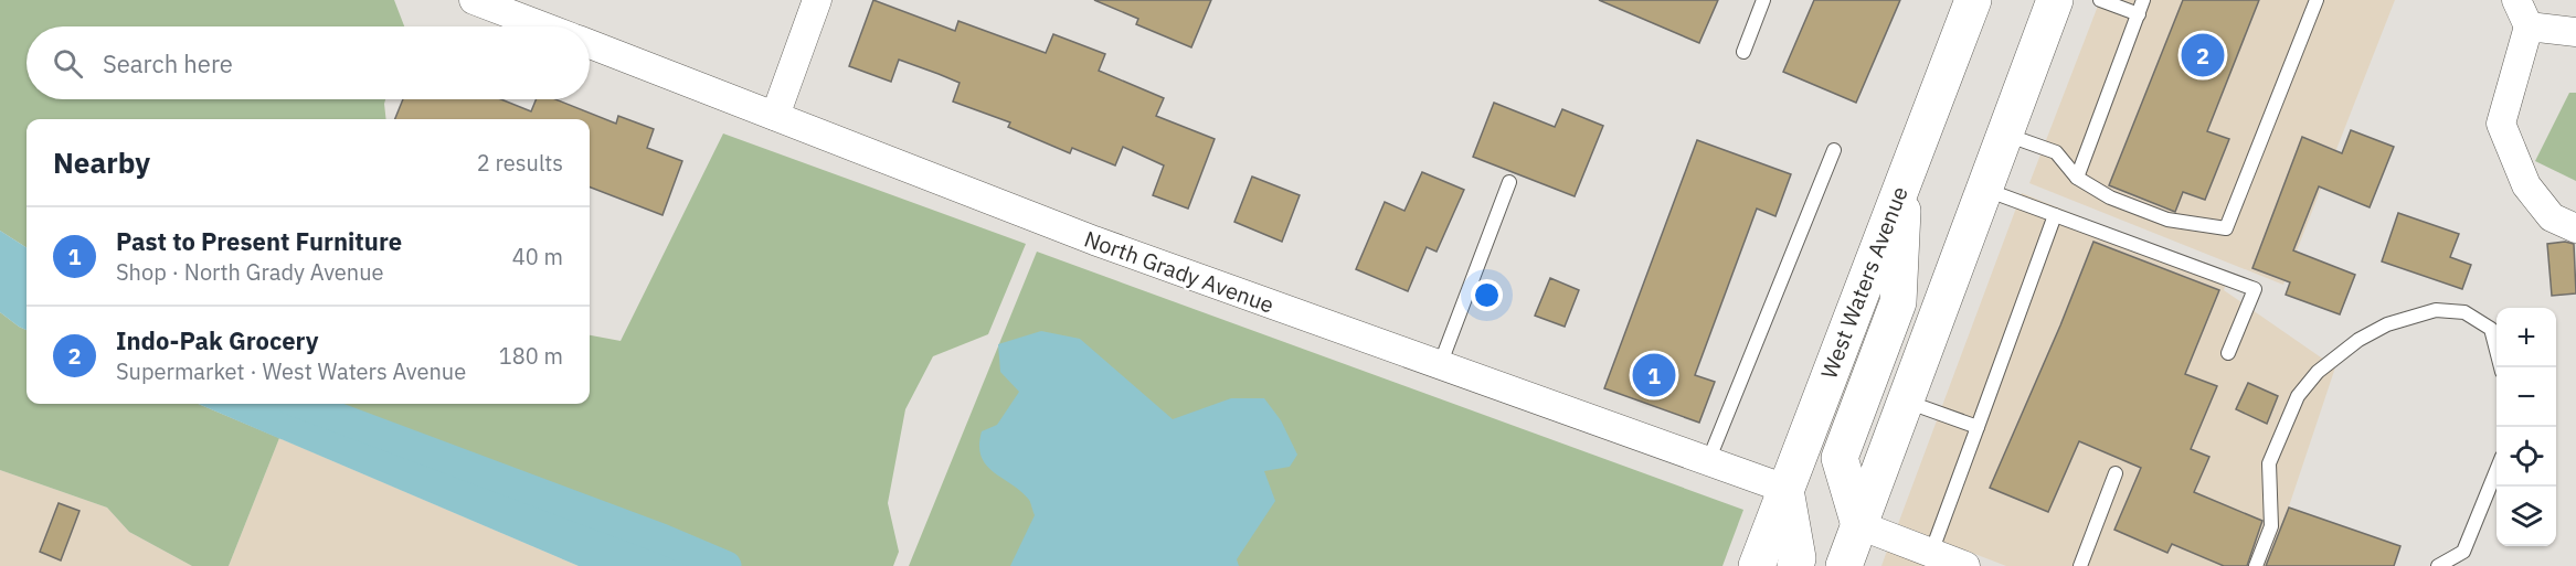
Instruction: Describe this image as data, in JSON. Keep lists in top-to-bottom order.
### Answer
{
  "streets": {
    "main road": ["West Waters Avenue"],
    "street": ["North Grady Avenue"]
  },
  "crossings": [
    ["North Grady Avenue", "West Waters Avenue"]
  ],
  "page": {
    "search": "Search here",
    "pins": ["2", "1"],
    "heading": ["Nearby", "2 results"],
    "list": [
      {
        "mark": "1",
        "name": "Past to Present Furniture",
        "note": "Shop · North Grady Avenue",
        "value": "40 m"
      },
      {
        "mark": "2",
        "name": "Indo-Pak Grocery",
        "note": "Supermarket · West Waters Avenue",
        "value": "180 m"
      }
    ],
    "map_buttons": ["+", "−"]
  }
}
